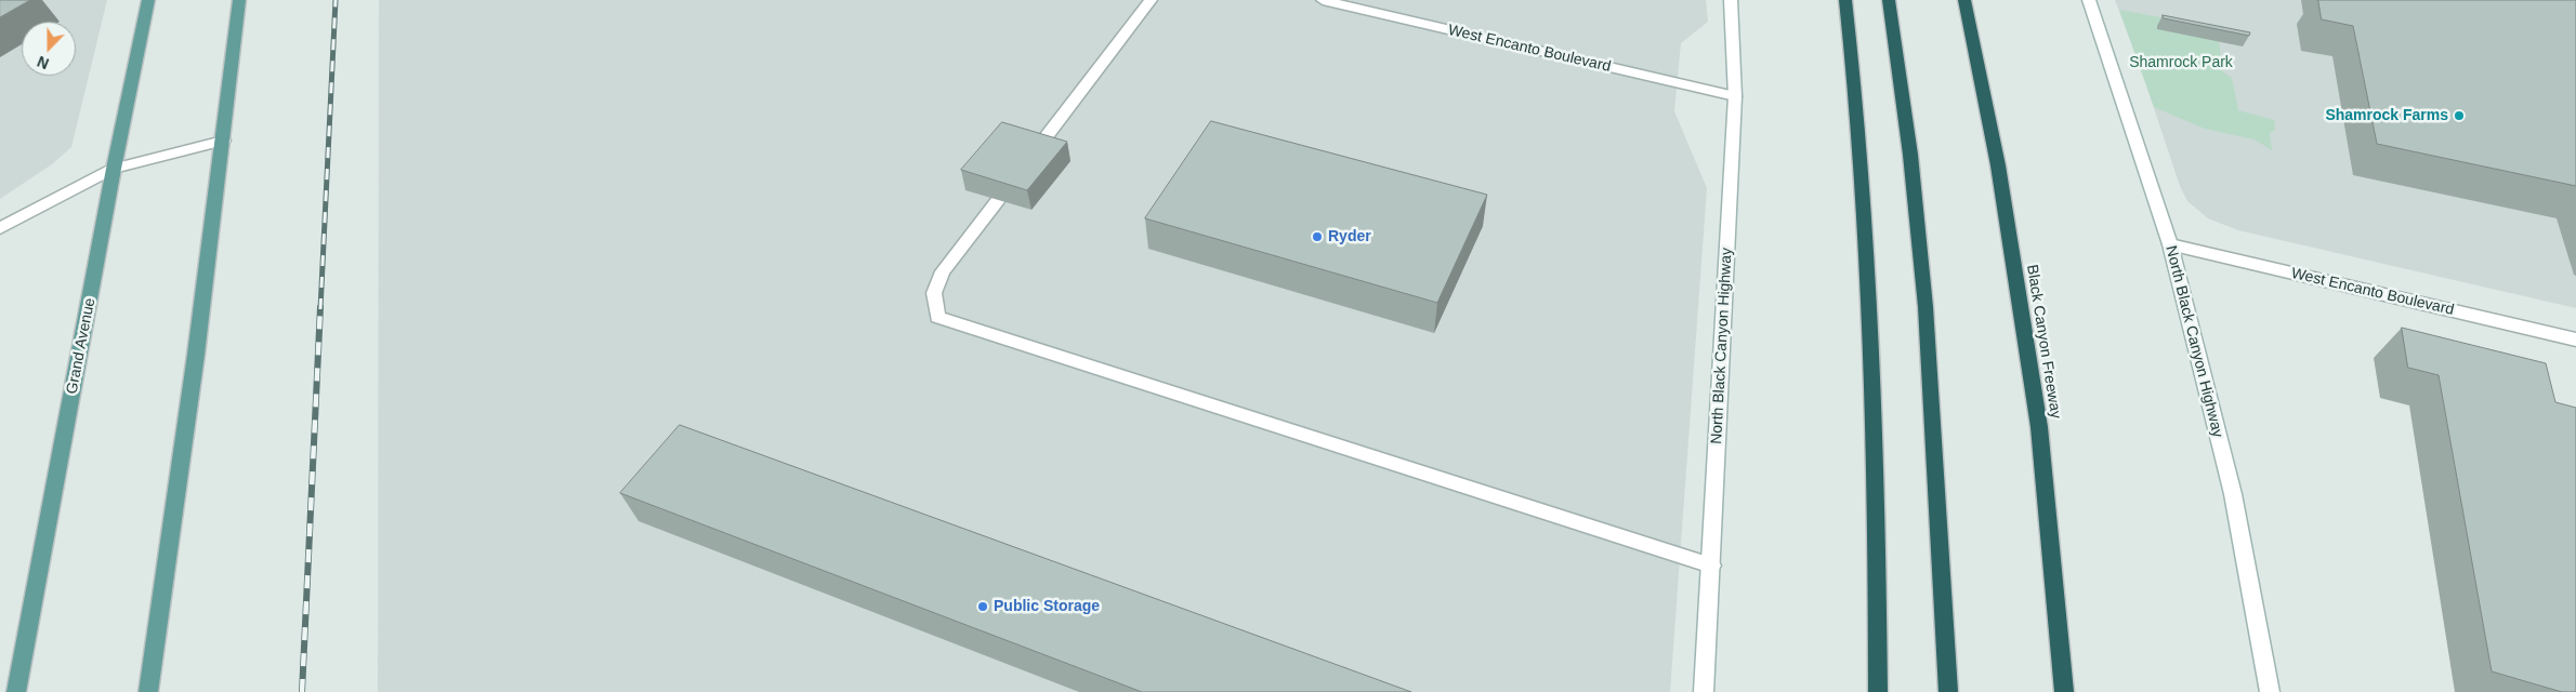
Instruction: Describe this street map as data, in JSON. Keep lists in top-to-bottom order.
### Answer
{
  "streets": {
    "highway": ["Black Canyon Freeway"],
    "main road": ["West Encanto Boulevard", "North Black Canyon Highway", "Grand Avenue"]
  },
  "crossings": [
    ["West Encanto Boulevard", "North Black Canyon Highway"]
  ],
  "parks": ["Shamrock Park"],
  "places": ["Shamrock Farms", "Ryder", "Public Storage"],
  "north": "bottom"
}
